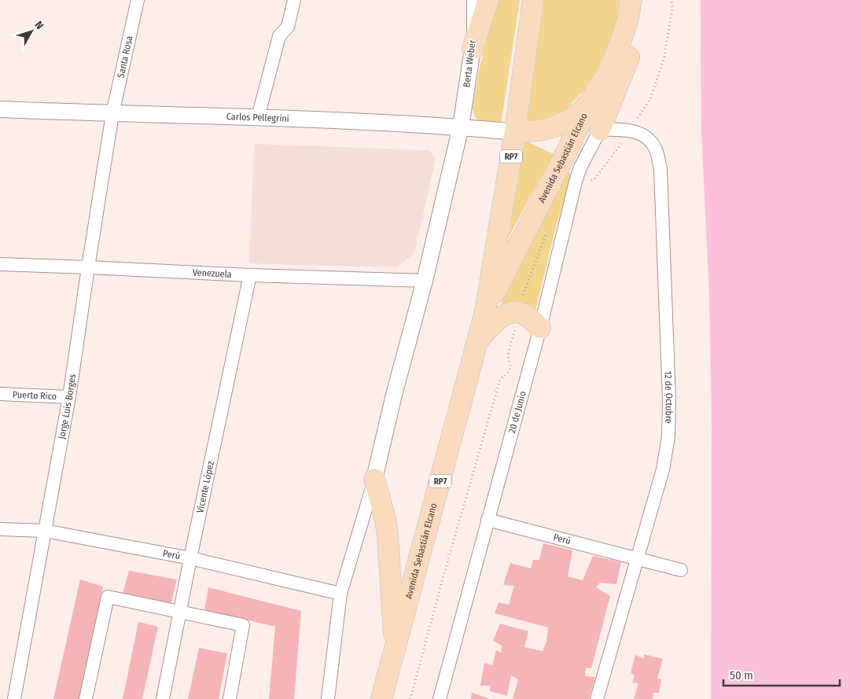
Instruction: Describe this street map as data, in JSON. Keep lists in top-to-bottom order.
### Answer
{
  "streets": {
    "main road": ["RP7", "Avenida Sebastián Elcano"],
    "street": [
      "Santa Rosa",
      "Berta Weber",
      "Carlos Pellegrini",
      "Venezuela",
      "Puerto Rico",
      "12 de Octubre",
      "Jorge Luis Borges",
      "20 de Junio",
      "Vicente López",
      "Perú"
    ]
  },
  "crossings": [
    ["Santa Rosa", "Carlos Pellegrini"],
    ["Santa Rosa", "Jorge Luis Borges"],
    ["Berta Weber", "Carlos Pellegrini"],
    ["Carlos Pellegrini", "Avenida Sebastián Elcano"],
    ["Carlos Pellegrini", "Jorge Luis Borges"],
    ["Avenida Sebastián Elcano", "20 de Junio"],
    ["Venezuela", "Jorge Luis Borges"],
    ["Venezuela", "Vicente López"],
    ["Puerto Rico", "Jorge Luis Borges"],
    ["12 de Octubre", "20 de Junio"],
    ["12 de Octubre", "Perú"],
    ["Jorge Luis Borges", "Perú"],
    ["20 de Junio", "Perú"],
    ["Vicente López", "Perú"]
  ],
  "scale_bar": "50 m",
  "north": "top right"
}
